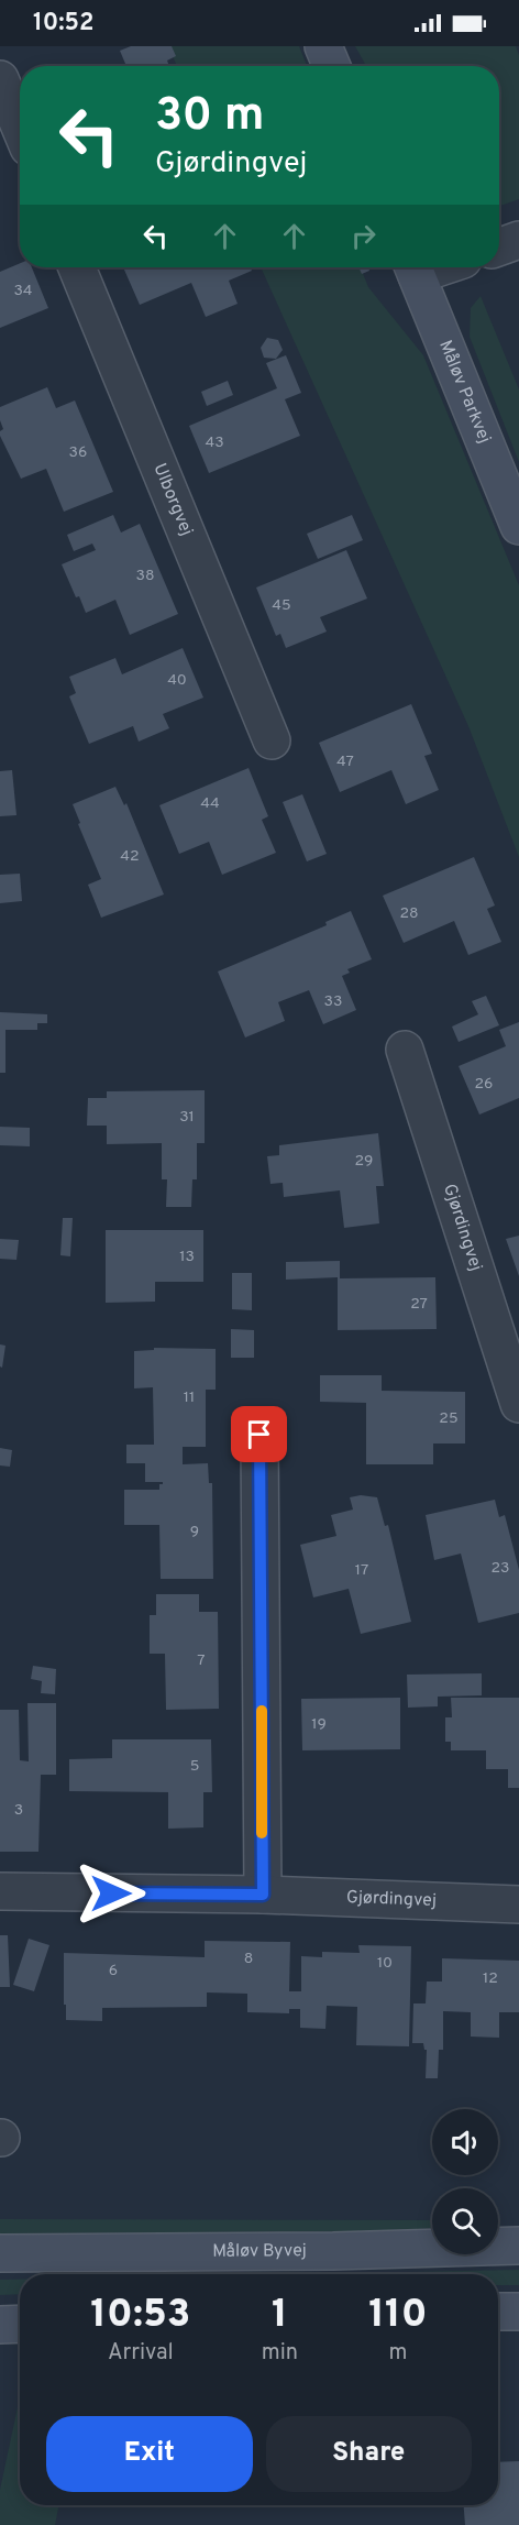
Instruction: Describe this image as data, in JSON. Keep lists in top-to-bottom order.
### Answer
{
  "streets": {
    "main road": ["Måløv Parkvej", "Måløv Byvej"],
    "street": ["Ulborgvej", "Gjørdingvej"]
  },
  "house_numbers": [
    "34",
    "43",
    "36",
    "38",
    "45",
    "40",
    "47",
    "44",
    "42",
    "28",
    "33",
    "26",
    "31",
    "29",
    "13",
    "27",
    "11",
    "25",
    "9",
    "23",
    "17",
    "7",
    "19",
    "5",
    "3",
    "8",
    "10",
    "6",
    "12"
  ],
  "page": {
    "status": "10:52",
    "turn": ["30 m", "Gjørdingvej"],
    "eta": [
      "10:53",
      "Arrival",
      "1",
      "min",
      "110",
      "m"
    ],
    "buttons": ["Exit", "Share"]
  }
}
